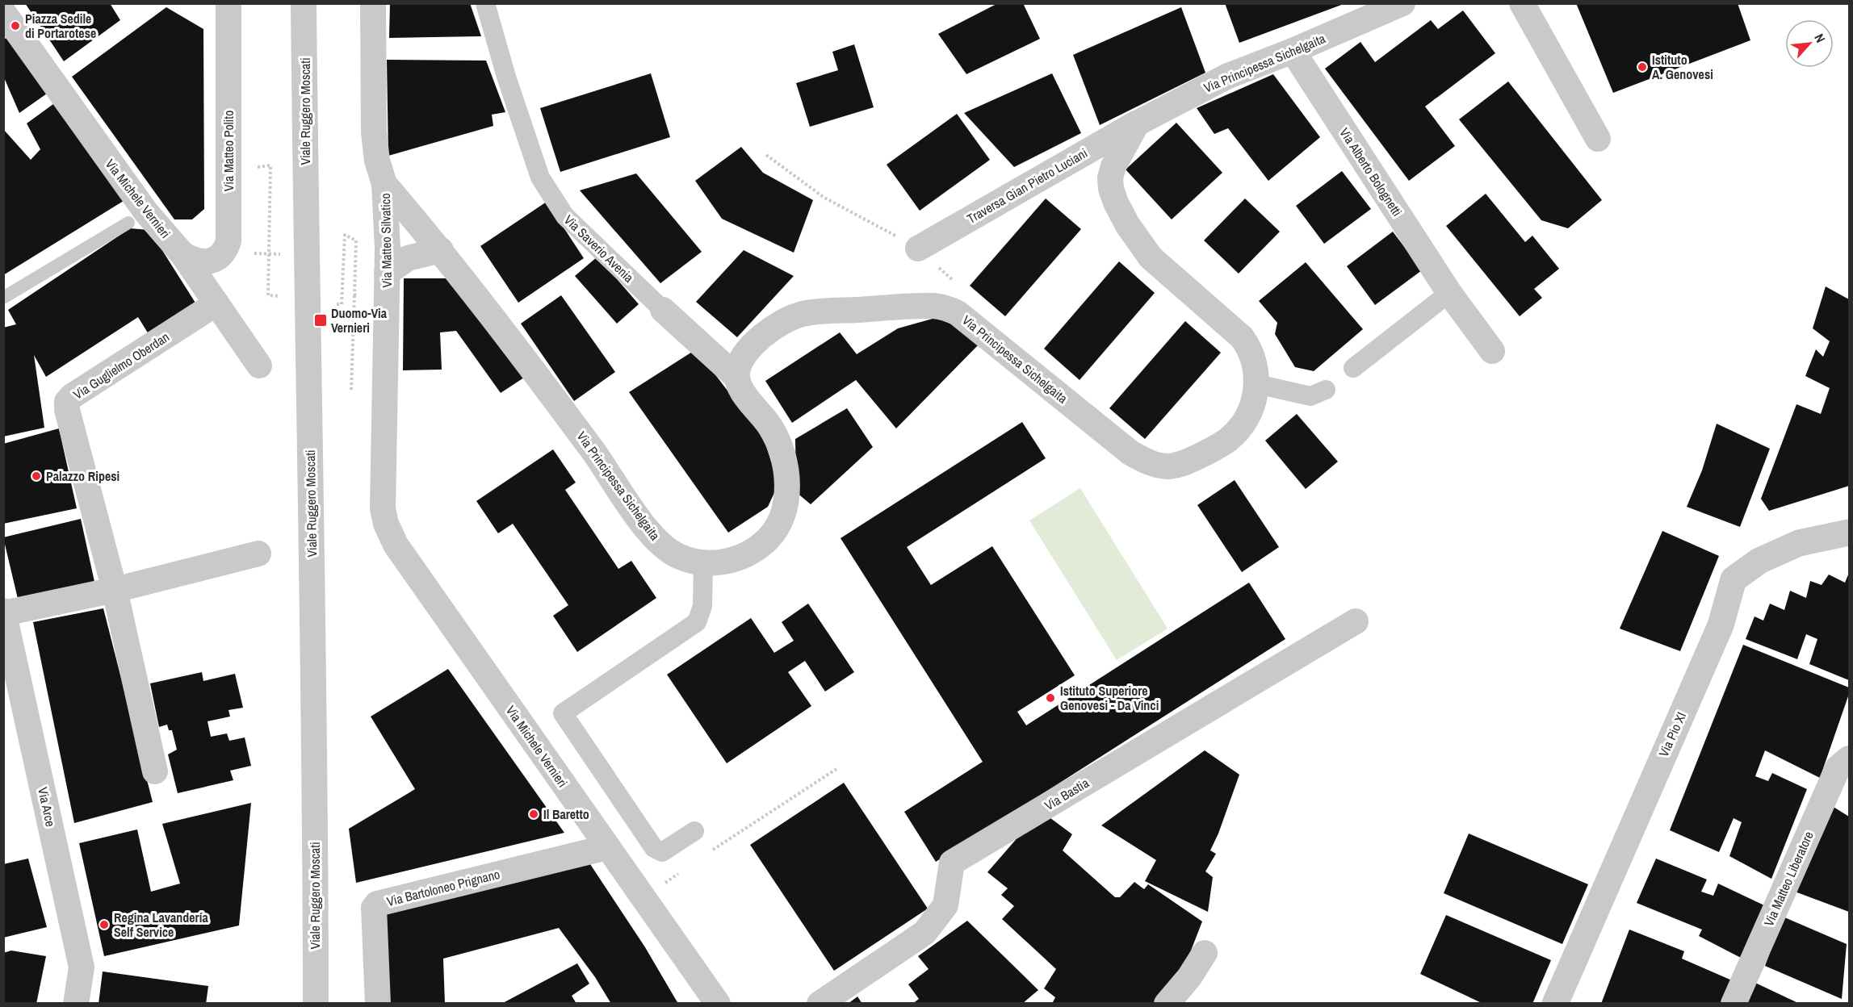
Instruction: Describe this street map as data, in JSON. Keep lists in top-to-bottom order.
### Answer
{
  "streets": {
    "street": [
      "Via Principessa Sichelgaita",
      "Viale Ruggero Moscati",
      "Via Matteo Polito",
      "Via Alberto Bolognetti",
      "Traversa Gian Pietro Luciani",
      "Via Michele Vernieri",
      "Via Matteo Silvatico",
      "Via Saverio Avenia",
      "Via Guglielmo Oberdan",
      "Via Pio XI",
      "Via Bastia",
      "Via Arce",
      "Via Matteo Liberatore",
      "Via Bartoloneo Prignano"
    ]
  },
  "crossings": [
    ["Via Principessa Sichelgaita", "Via Alberto Bolognetti"],
    ["Via Principessa Sichelgaita", "Traversa Gian Pietro Luciani"],
    ["Via Principessa Sichelgaita", "Via Matteo Silvatico"],
    ["Via Principessa Sichelgaita", "Via Saverio Avenia"],
    ["Via Matteo Polito", "Via Michele Vernieri"],
    ["Via Michele Vernieri", "Via Matteo Silvatico"],
    ["Via Michele Vernieri", "Via Guglielmo Oberdan"],
    ["Via Michele Vernieri", "Via Bartoloneo Prignano"]
  ],
  "places": {
    "other": [
      "Piazza Sedile di Portarotese",
      "Istituto A. Genovesi",
      "Palazzo Ripesi",
      "Istituto Superiore Genovesi - Da Vinci",
      "Il Baretto",
      "Regina Lavandería Self Service"
    ],
    "transit": ["Duomo-Via Vernieri"]
  },
  "north": "top right"
}
